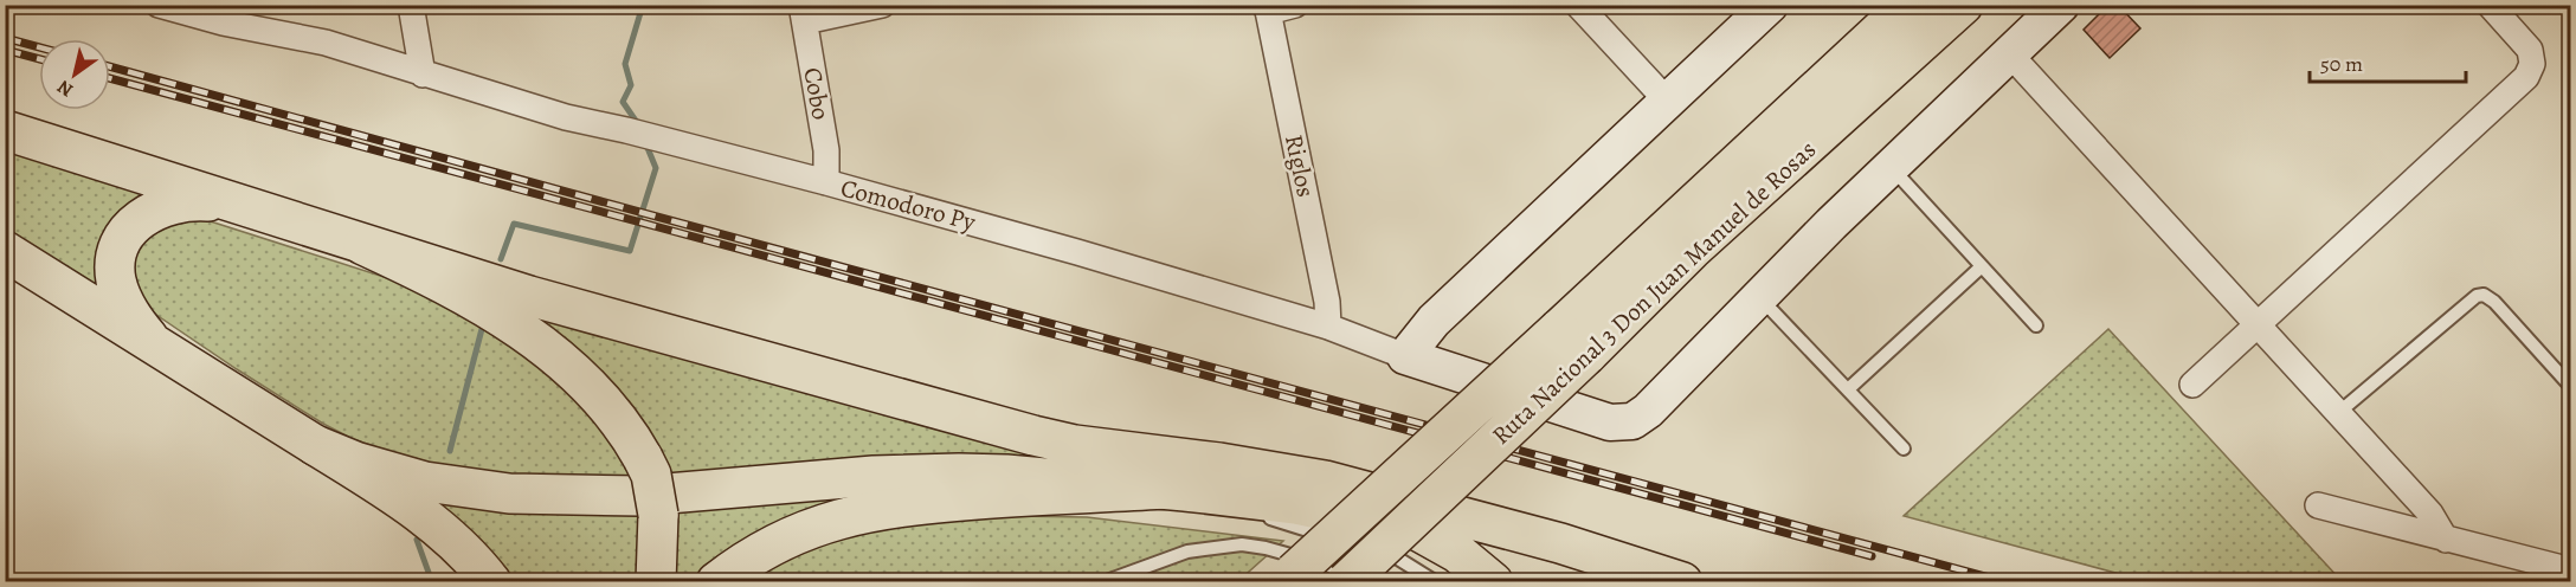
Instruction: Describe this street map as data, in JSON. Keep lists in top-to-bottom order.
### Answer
{
  "streets": {
    "main road": ["Ruta Nacional 3 Don Juan Manuel de Rosas"],
    "street": ["Cobo", "Riglos", "Comodoro Py"]
  },
  "crossings": [
    ["Cobo", "Comodoro Py"],
    ["Riglos", "Comodoro Py"]
  ],
  "scale_bar": "50 m",
  "north": "bottom left"
}
